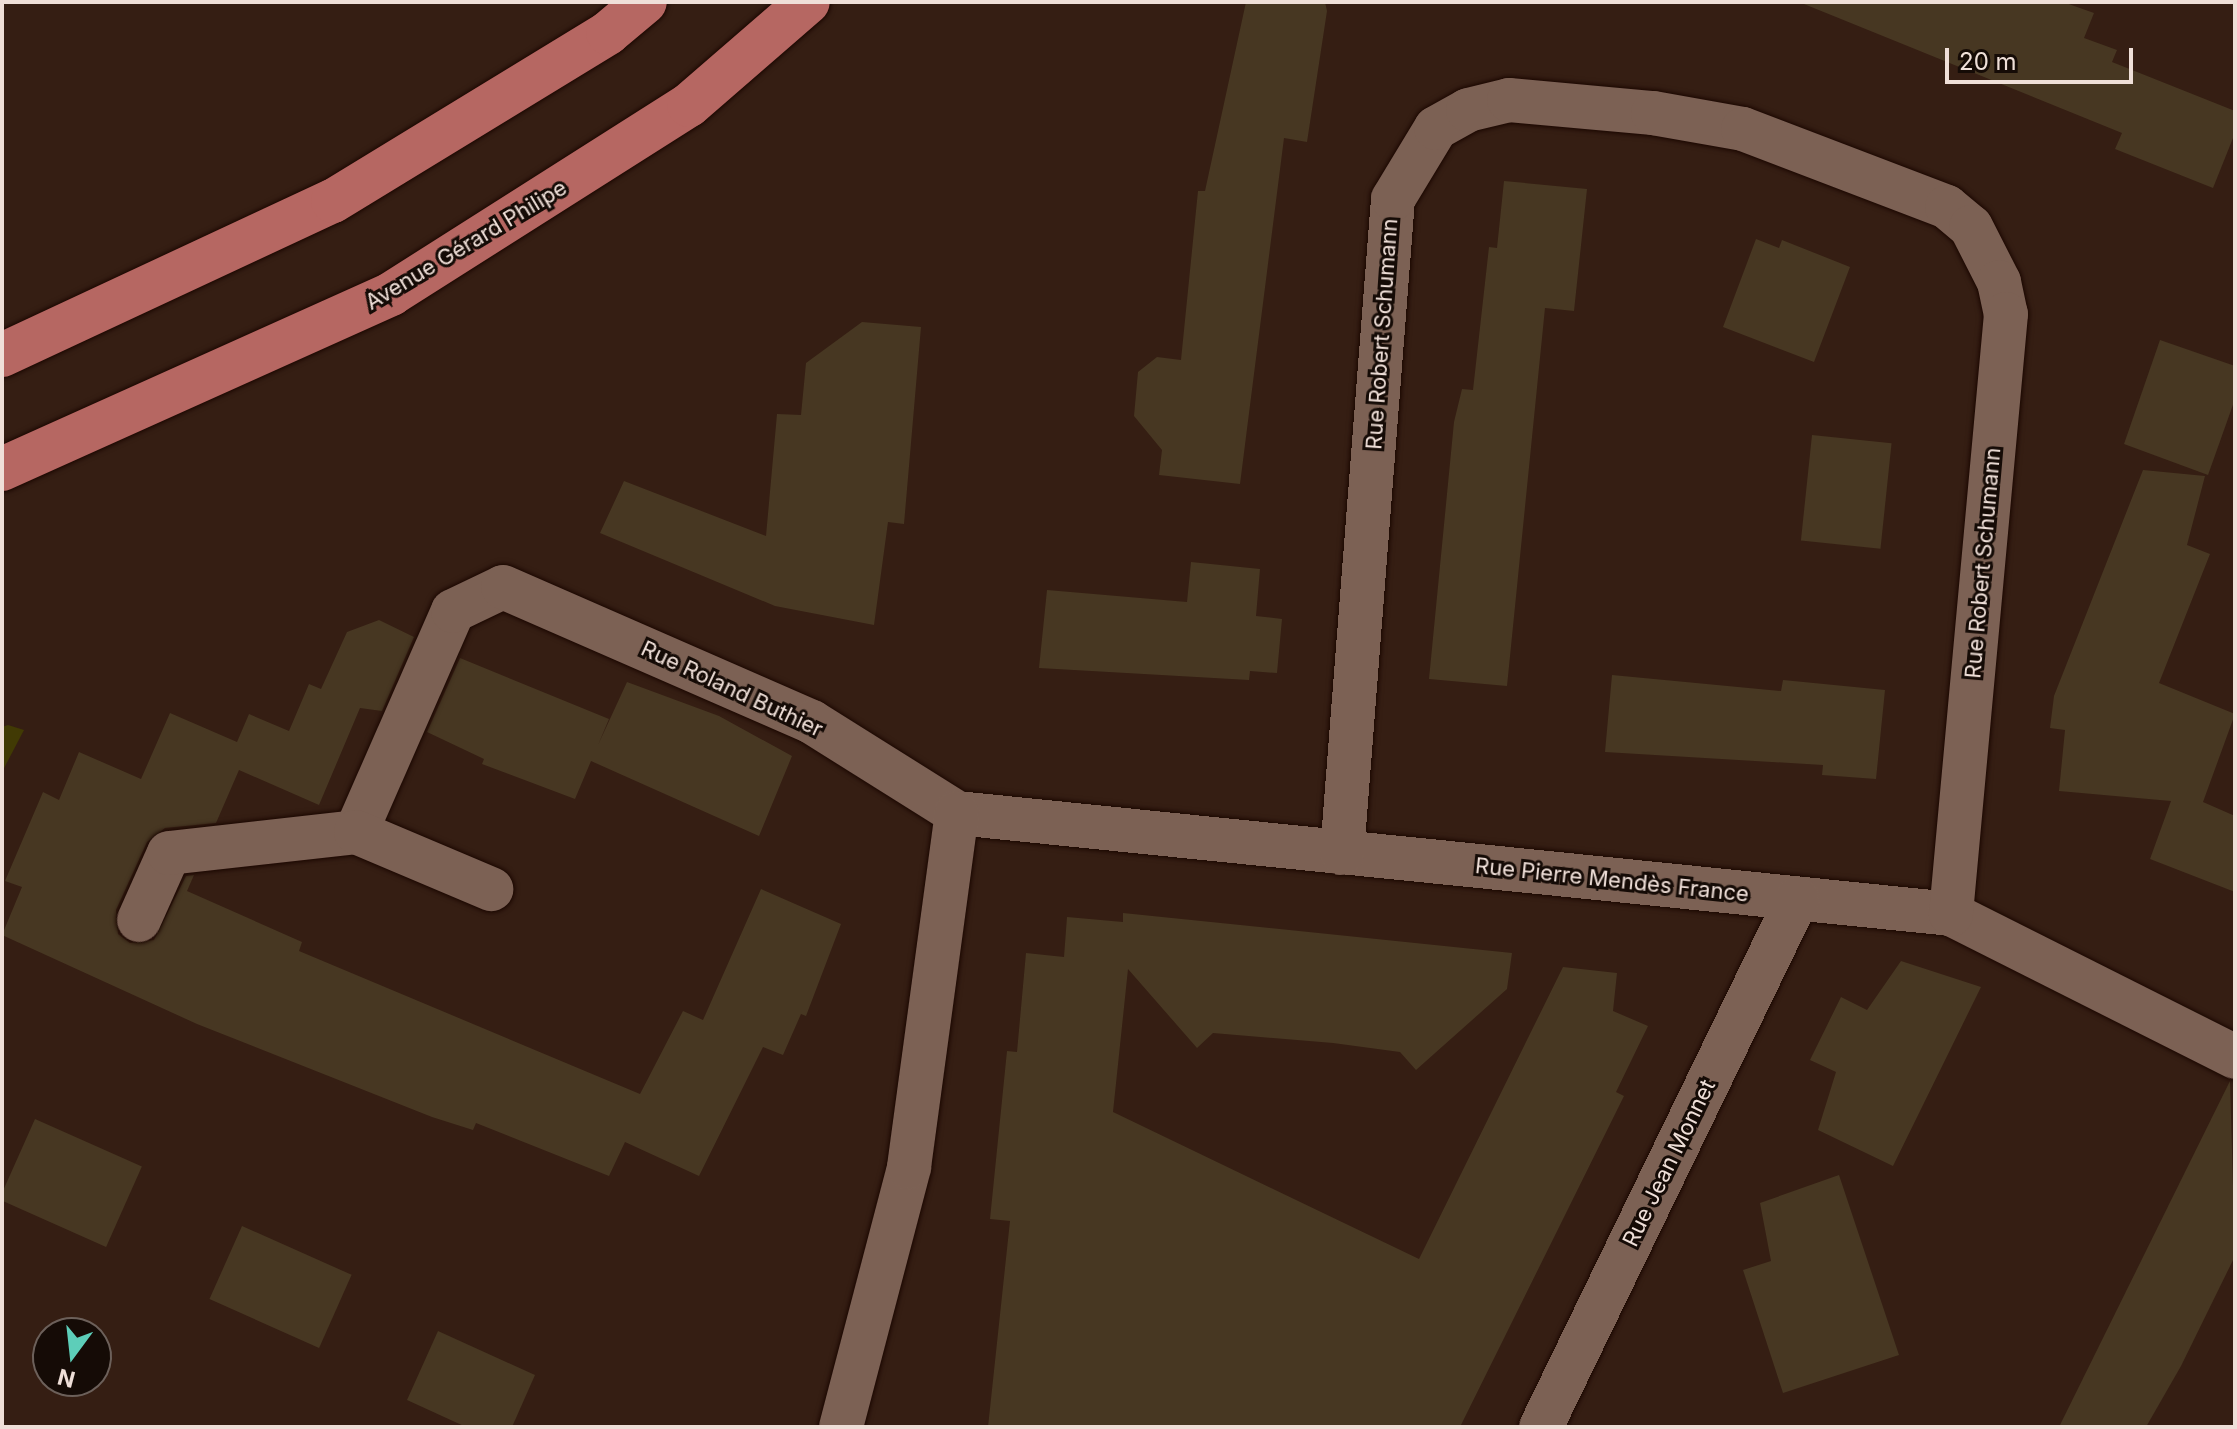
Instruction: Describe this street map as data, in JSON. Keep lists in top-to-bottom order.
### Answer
{
  "streets": {
    "main road": ["Avenue Gérard Philipe"],
    "street": [
      "Rue Robert Schumann",
      "Rue Roland Buthier",
      "Rue Pierre Mendès France",
      "Rue Jean Monnet"
    ]
  },
  "crossings": [
    ["Rue Robert Schumann", "Rue Pierre Mendès France"],
    ["Rue Roland Buthier", "Rue Pierre Mendès France"],
    ["Rue Pierre Mendès France", "Rue Jean Monnet"]
  ],
  "scale_bar": "20 m",
  "north": "bottom"
}
